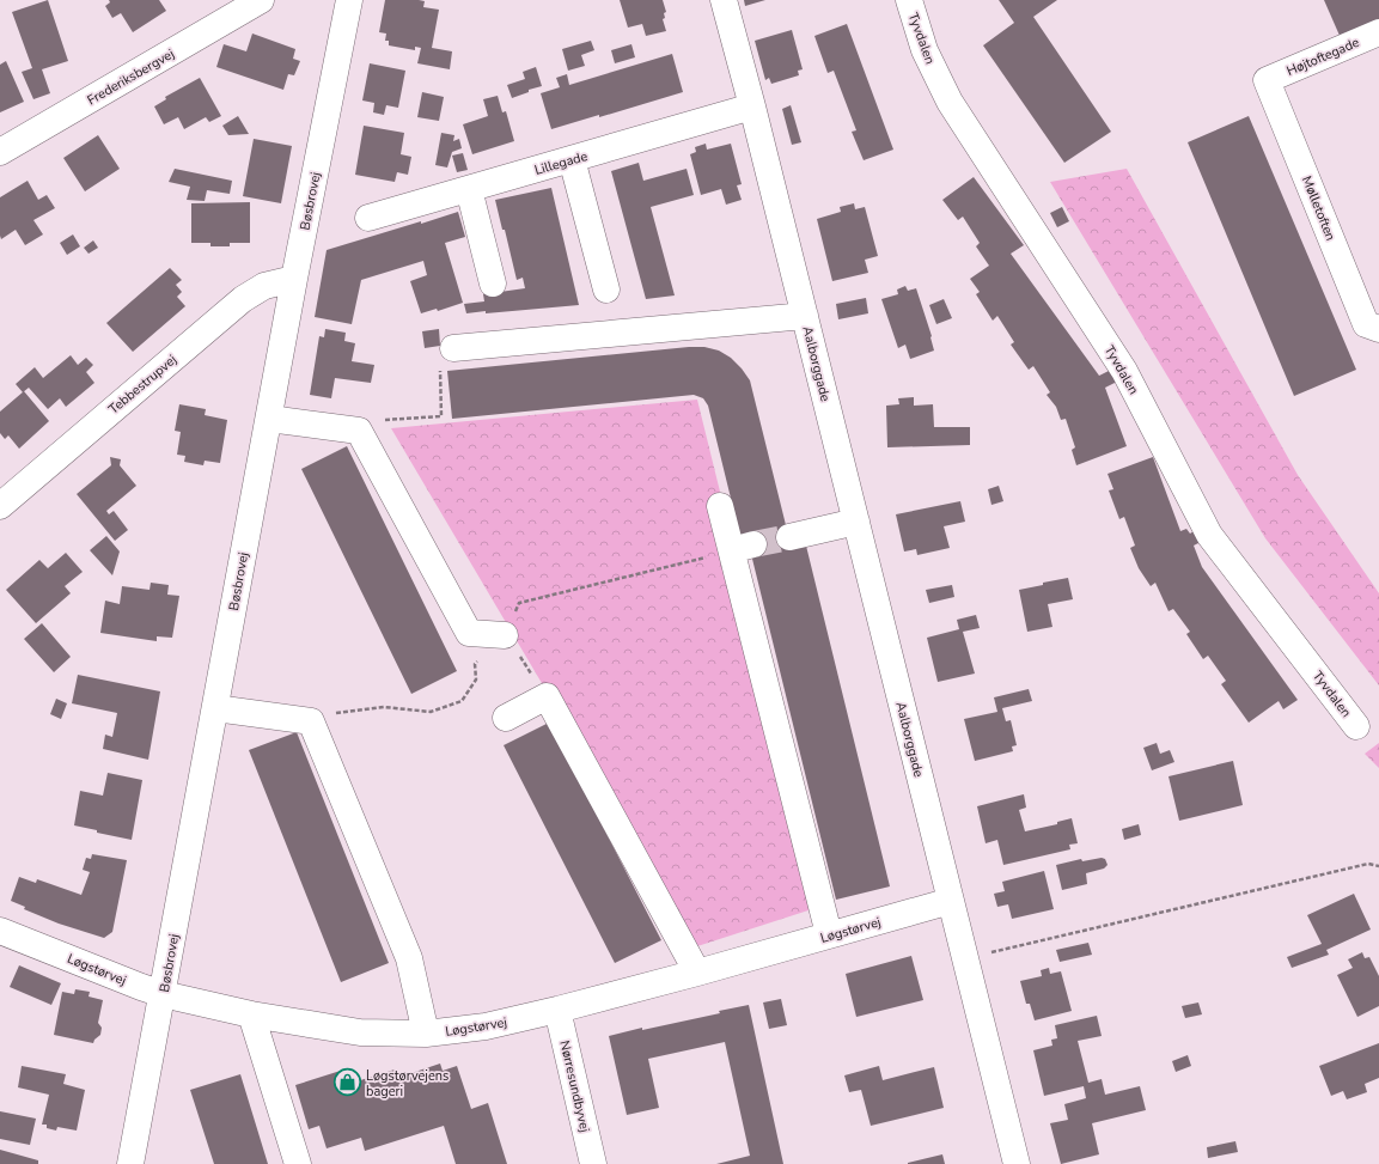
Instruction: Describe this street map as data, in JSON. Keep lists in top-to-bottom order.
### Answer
{
  "streets": {
    "street": [
      "Tyvdalen",
      "Højtoftegade",
      "Frederiksbergvej",
      "Lillegade",
      "Bøsbrovej",
      "Mølletoften",
      "Aalborggade",
      "Tebbestrupvej",
      "Løgstørvej",
      "Nørresundbyvej"
    ]
  },
  "crossings": [
    ["Højtoftegade", "Mølletoften"],
    ["Lillegade", "Aalborggade"],
    ["Bøsbrovej", "Tebbestrupvej"],
    ["Bøsbrovej", "Løgstørvej"],
    ["Aalborggade", "Løgstørvej"],
    ["Løgstørvej", "Nørresundbyvej"]
  ],
  "places": {
    "shop": ["Løgstørvejens bageri"]
  }
}
